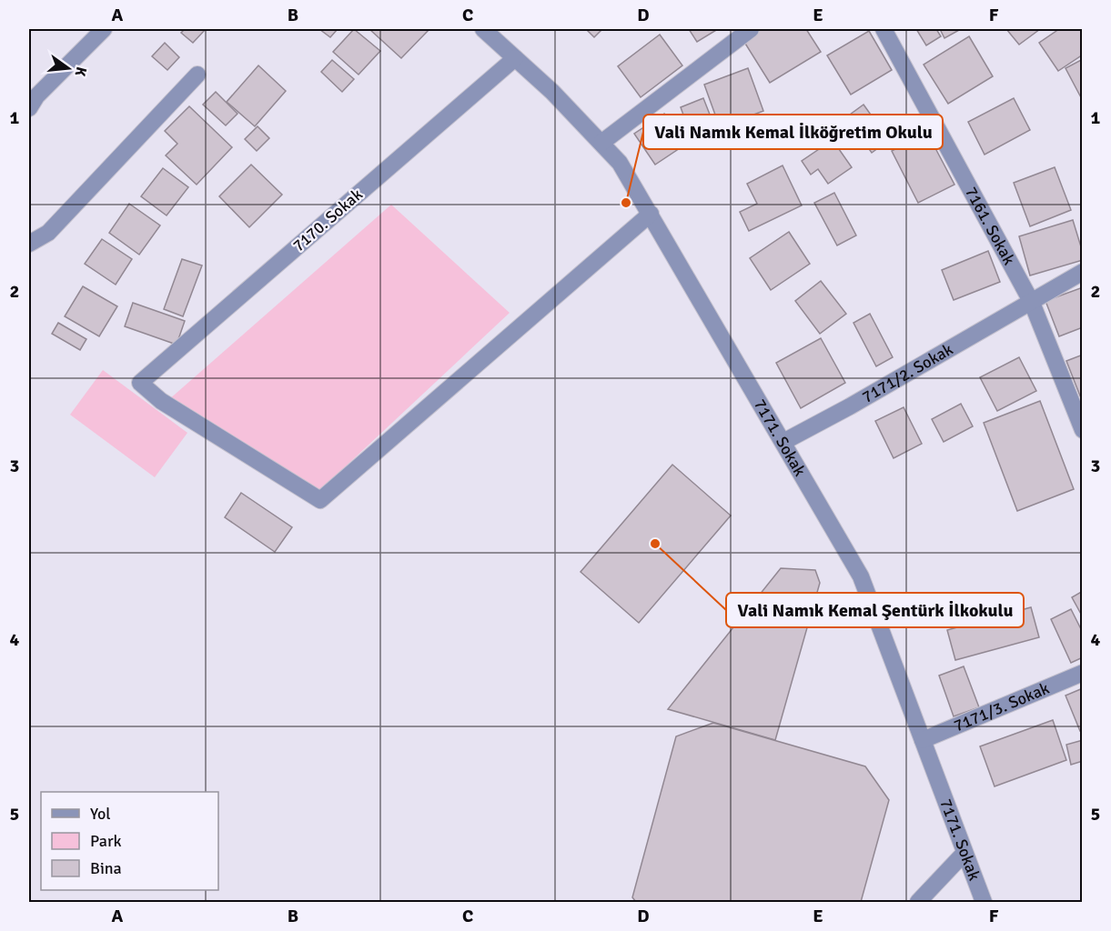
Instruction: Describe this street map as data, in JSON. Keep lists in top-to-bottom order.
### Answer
{
  "streets": {
    "street": [
      "7170. Sokak",
      "7161. Sokak",
      "7171/2. Sokak",
      "7171. Sokak",
      "7171/3. Sokak"
    ]
  },
  "crossings": [
    ["7170. Sokak", "7171. Sokak"],
    ["7161. Sokak", "7171/2. Sokak"],
    ["7171/2. Sokak", "7171. Sokak"],
    ["7171. Sokak", "7171/3. Sokak"]
  ],
  "places": ["Vali Namık Kemal İlköğretim Okulu", "Vali Namık Kemal Şentürk İlkokulu"],
  "legend": ["Yol", "Park", "Bina"],
  "north": "right",
  "grid": {
    "columns": [
      "A",
      "B",
      "C",
      "D",
      "E",
      "F"
    ],
    "rows": [
      "1",
      "2",
      "3",
      "4",
      "5"
    ]
  }
}
